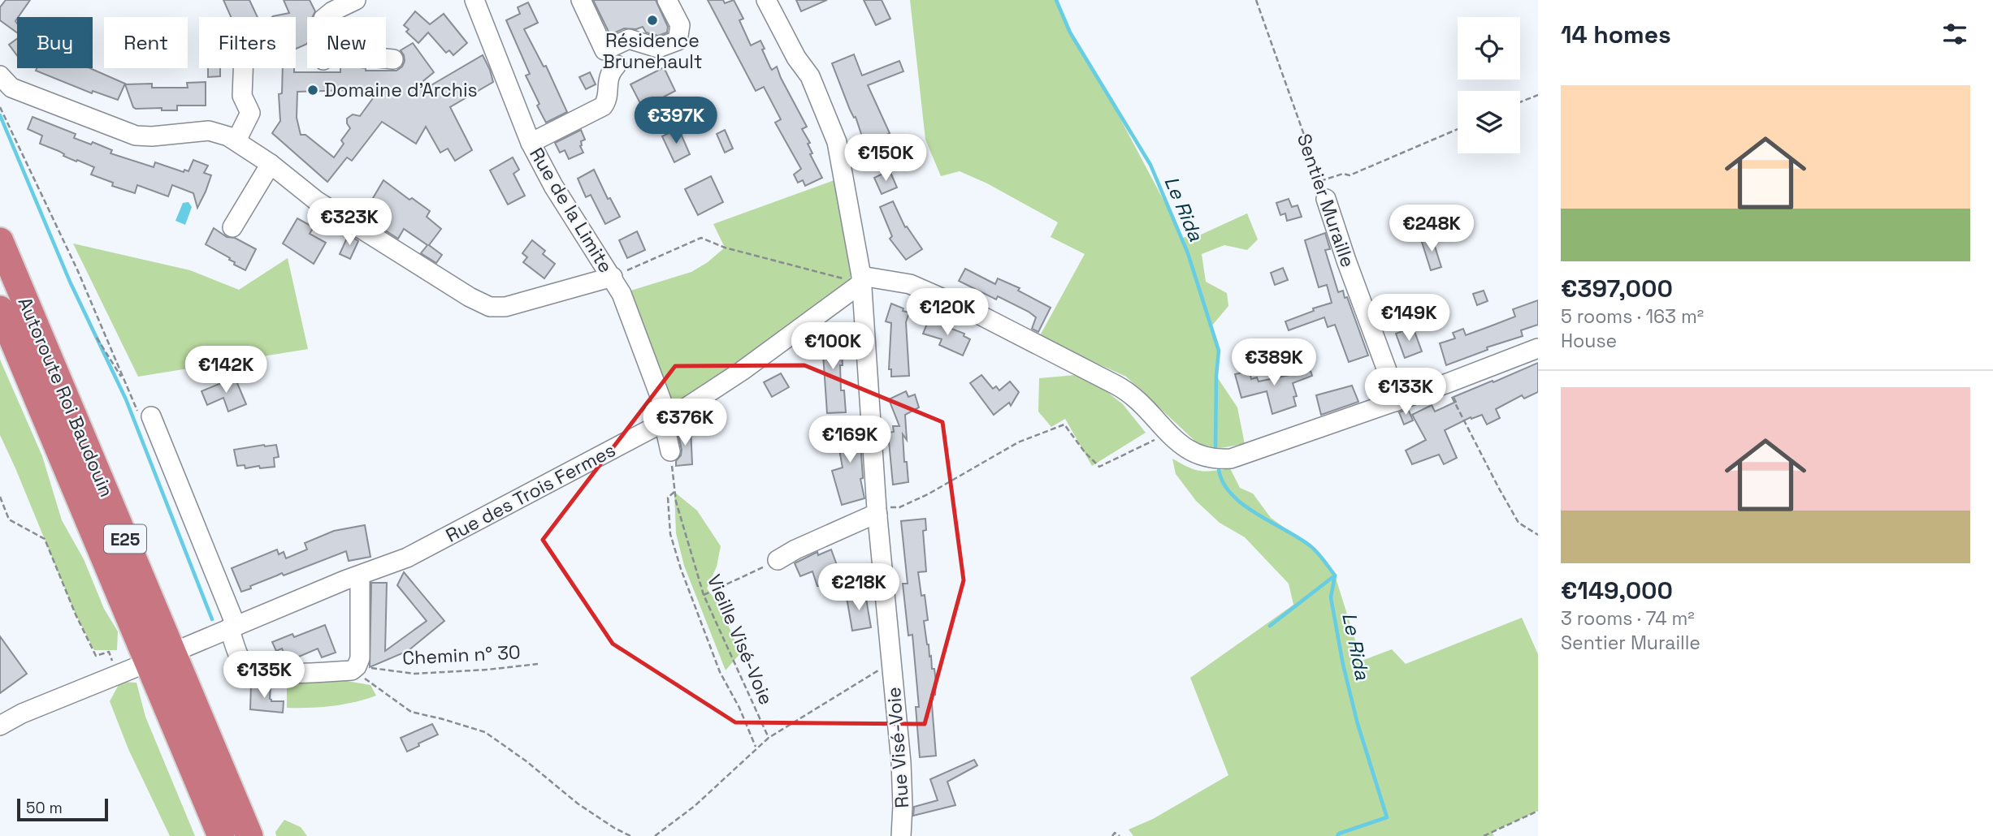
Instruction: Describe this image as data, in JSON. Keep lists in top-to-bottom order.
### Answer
{
  "streets": {
    "highway": ["Autoroute Roi Baudouin", "E25"],
    "street": [
      "Sentier Muraille",
      "Rue de la Limite",
      "Rue des Trois Fermes",
      "Rue Visé-Voie"
    ],
    "path": ["Vieille Visé-Voie", "Chemin n° 30"]
  },
  "crossings": [
    ["Rue de la Limite", "Rue des Trois Fermes"],
    ["Rue de la Limite", "Vieille Visé-Voie"],
    ["Rue des Trois Fermes", "Rue Visé-Voie"]
  ],
  "water": ["Le Rida"],
  "places": ["Résidence Brunehault", "Domaine d'Archis"],
  "scale_bar": "50 m",
  "page": {
    "heading": "14 homes",
    "chip": [
      "Buy",
      "Rent",
      "Filters",
      "New"
    ],
    "list": [
      {
        "name": "€397,000",
        "note": "5 rooms · 163 m² · House"
      },
      {
        "name": "€149,000",
        "note": "3 rooms · 74 m² · Sentier Muraille"
      }
    ],
    "price": [
      "€397K",
      "€150K",
      "€323K",
      "€248K",
      "€120K",
      "€149K",
      "€100K",
      "€389K",
      "€142K",
      "€133K",
      "€376K",
      "€169K",
      "€218K",
      "€135K"
    ],
    "scale": "50 m"
  }
}
